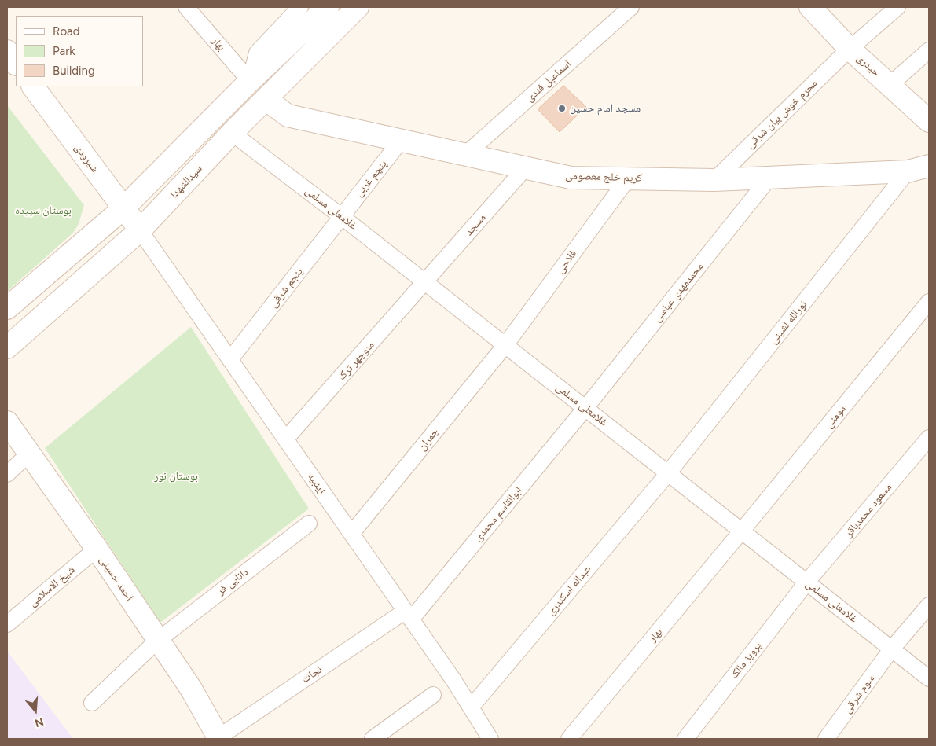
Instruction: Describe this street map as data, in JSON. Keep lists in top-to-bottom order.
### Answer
{
  "streets": {
    "street": [
      "بهار",
      "حیدری",
      "اسماعیل قندی",
      "محرم خوش بیان شرقی",
      "شیرودی",
      "کریم خلج معصومی",
      "پنچم غربی",
      "سیدالشهدا",
      "غلامعلی مسلمی",
      "مسجد",
      "فلاحی",
      "پنجم شرقی",
      "محمدمهدی عباسی",
      "نورالله لشینی",
      "منوچهر ترک",
      "مومنی",
      "چمران",
      "زینبیه",
      "مسعود محمدباقر",
      "ابوالقاسم محمدی",
      "احمد حسینی",
      "دانایی فر",
      "شیخ الاسلامی",
      "عبداله اسکندری",
      "پرویز مالک",
      "نجات",
      "سوم شرقی"
    ]
  },
  "crossings": [
    ["بهار", "غلامعلی مسلمی"],
    ["بهار", "مومنی"],
    ["حیدری", "محرم خوش بیان شرقی"],
    ["اسماعیل قندی", "کریم خلج معصومی"],
    ["محرم خوش بیان شرقی", "کریم خلج معصومی"],
    ["شیرودی", "سیدالشهدا"],
    ["شیرودی", "زینبیه"],
    ["کریم خلج معصومی", "پنچم غربی"],
    ["کریم خلج معصومی", "سیدالشهدا"],
    ["کریم خلج معصومی", "مسجد"],
    ["کریم خلج معصومی", "فلاحی"],
    ["کریم خلج معصومی", "محمدمهدی عباسی"],
    ["کریم خلج معصومی", "نورالله لشینی"],
    ["پنچم غربی", "غلامعلی مسلمی"],
    ["پنچم غربی", "پنجم شرقی"],
    ["سیدالشهدا", "غلامعلی مسلمی"],
    ["سیدالشهدا", "زینبیه"],
    ["غلامعلی مسلمی", "مسجد"],
    ["غلامعلی مسلمی", "فلاحی"],
    ["غلامعلی مسلمی", "پنجم شرقی"],
    ["غلامعلی مسلمی", "محمدمهدی عباسی"],
    ["غلامعلی مسلمی", "نورالله لشینی"],
    ["غلامعلی مسلمی", "منوچهر ترک"],
    ["غلامعلی مسلمی", "مومنی"],
    ["غلامعلی مسلمی", "چمران"],
    ["غلامعلی مسلمی", "مسعود محمدباقر"],
    ["غلامعلی مسلمی", "ابوالقاسم محمدی"],
    ["غلامعلی مسلمی", "عبداله اسکندری"],
    ["غلامعلی مسلمی", "پرویز مالک"],
    ["غلامعلی مسلمی", "سوم شرقی"],
    ["مسجد", "منوچهر ترک"],
    ["فلاحی", "چمران"],
    ["پنجم شرقی", "زینبیه"],
    ["محمدمهدی عباسی", "ابوالقاسم محمدی"],
    ["نورالله لشینی", "عبداله اسکندری"],
    ["منوچهر ترک", "زینبیه"],
    ["چمران", "زینبیه"],
    ["زینبیه", "ابوالقاسم محمدی"],
    ["زینبیه", "عبداله اسکندری"],
    ["زینبیه", "نجات"],
    ["مسعود محمدباقر", "پرویز مالک"],
    ["ابوالقاسم محمدی", "نجات"],
    ["احمد حسینی", "دانایی فر"],
    ["احمد حسینی", "شیخ الاسلامی"],
    ["احمد حسینی", "نجات"]
  ],
  "parks": ["بوستان سپیده", "بوستان نور"],
  "places": ["مسجد امام حسین"],
  "legend": ["Road", "Park", "Building"],
  "north": "bottom"
}
